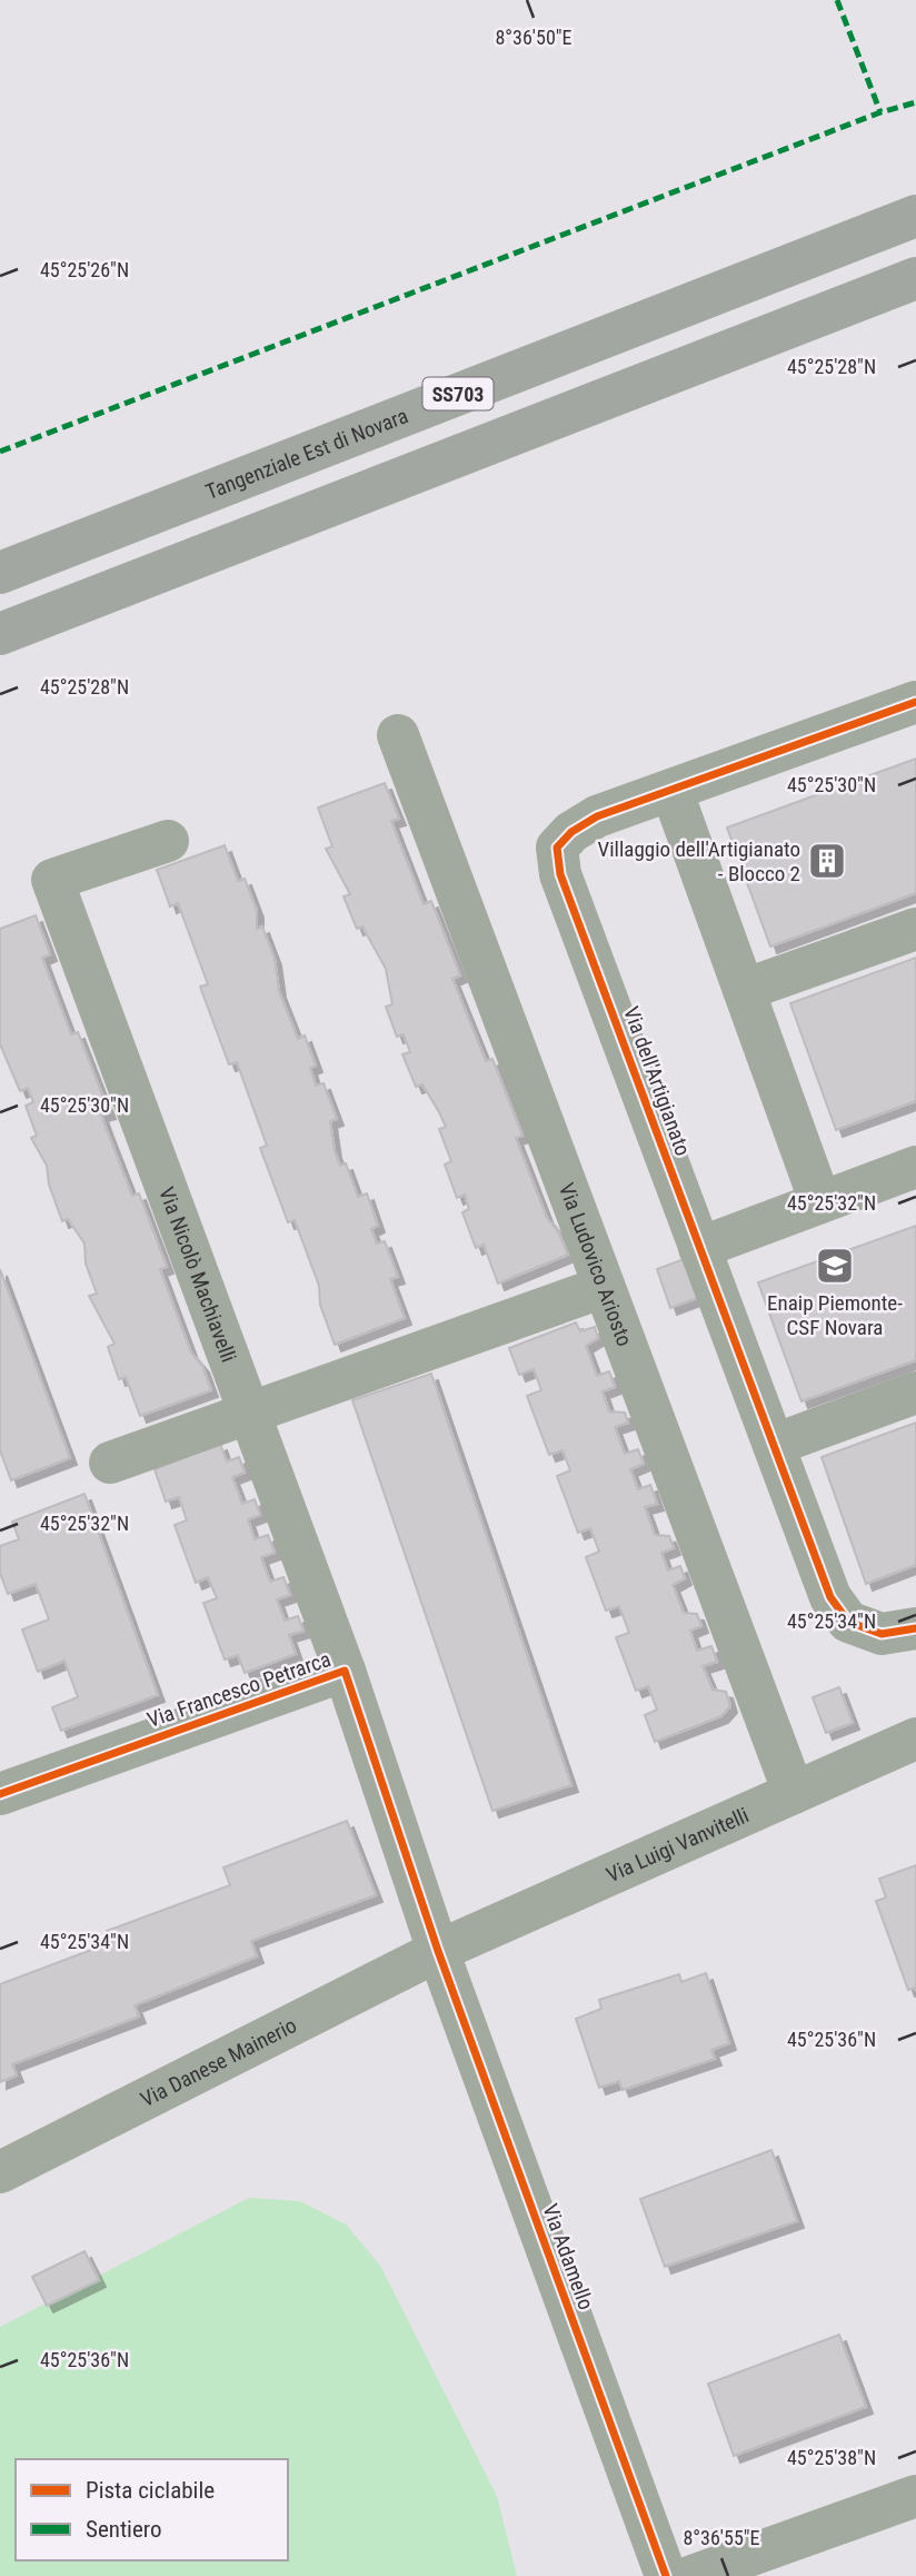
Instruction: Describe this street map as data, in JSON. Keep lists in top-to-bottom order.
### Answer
{
  "streets": {
    "highway": ["SS703", "Tangenziale Est di Novara"],
    "street": [
      "Via dell'Artigianato",
      "Via Ludovico Ariosto",
      "Via Nicolò Machiavelli",
      "Via Francesco Petrarca",
      "Via Luigi Vanvitelli",
      "Via Danese Mainerio",
      "Via Adamello"
    ]
  },
  "crossings": [
    ["Via Ludovico Ariosto", "Via Luigi Vanvitelli"],
    ["Via Nicolò Machiavelli", "Via Francesco Petrarca"],
    ["Via Francesco Petrarca", "Via Luigi Vanvitelli"],
    ["Via Francesco Petrarca", "Via Danese Mainerio"],
    ["Via Francesco Petrarca", "Via Adamello"],
    ["Via Luigi Vanvitelli", "Via Danese Mainerio"],
    ["Via Luigi Vanvitelli", "Via Adamello"],
    ["Via Danese Mainerio", "Via Adamello"]
  ],
  "places": {
    "building": ["Villaggio dell'Artigianato - Blocco 2"],
    "school or university": ["Enaip Piemonte- CSF Novara"]
  },
  "legend": ["Pista ciclabile", "Sentiero"],
  "coordinates": [
    "8°36'50\"E",
    "45°25'26\"N",
    "45°25'28\"N",
    "45°25'30\"N",
    "45°25'32\"N",
    "45°25'34\"N",
    "45°25'36\"N",
    "45°25'38\"N",
    "8°36'55\"E"
  ]
}
